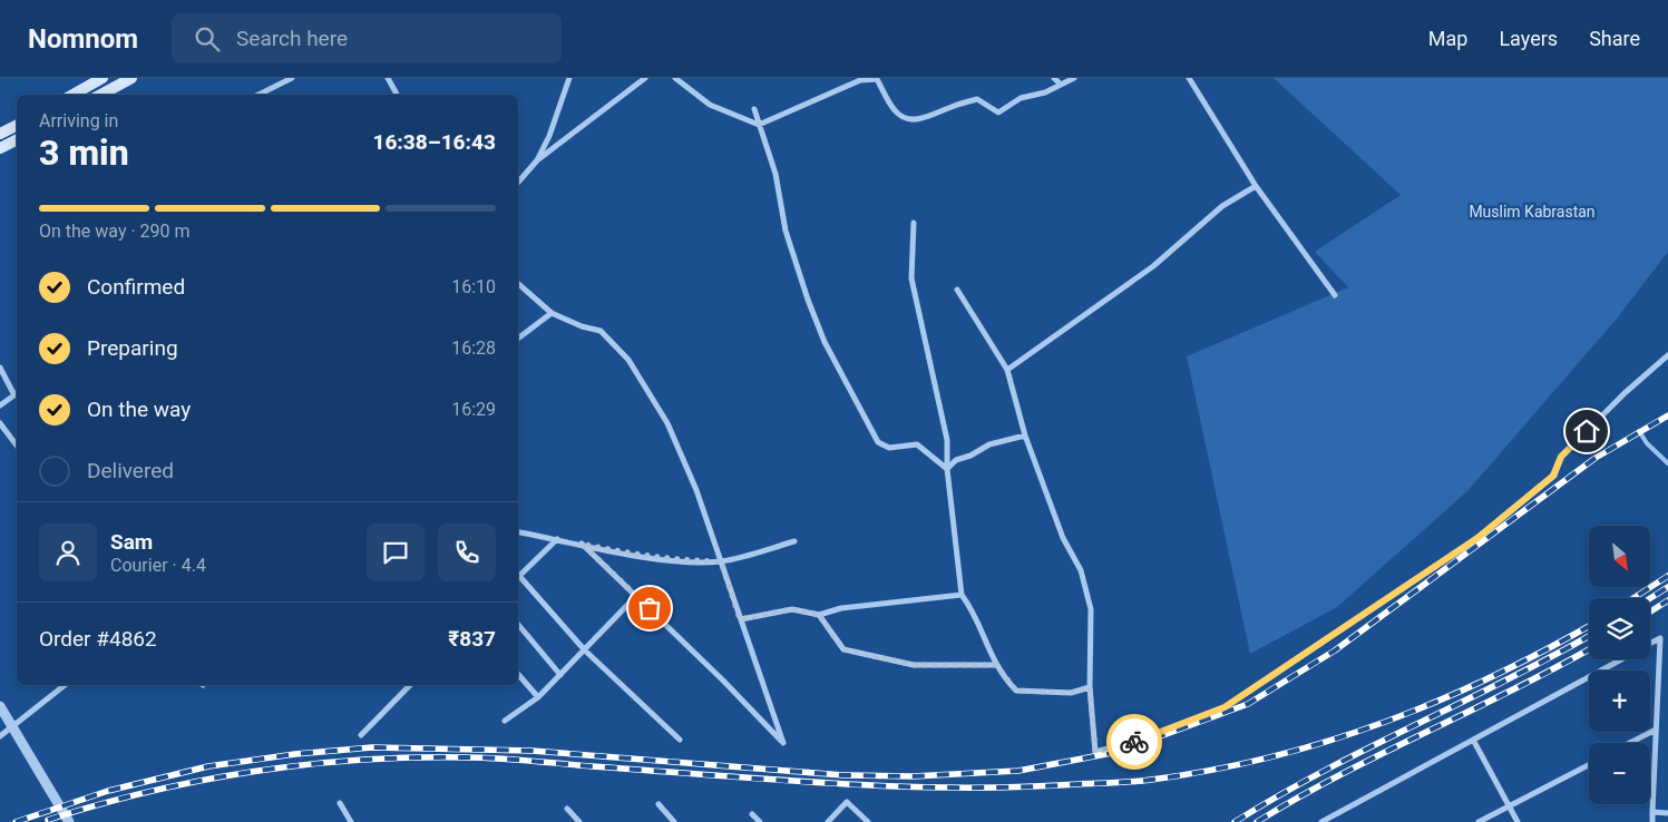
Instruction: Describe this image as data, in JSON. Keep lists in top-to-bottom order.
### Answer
{
  "parks": ["Muslim Kabrastan"],
  "north": "bottom right",
  "page": {
    "header": "Nomnom",
    "search": "Search here",
    "nav": ["Map", "Layers", "Share"],
    "heading": ["3 min", "Arriving in", "16:38–16:43"],
    "panel": [
      "Sam",
      "Courier · 4.4",
      "Order #4862",
      "₹837"
    ],
    "bar": "On the way · 290 m",
    "list": [
      ["Confirmed", "16:10"],
      ["Preparing", "16:28"],
      ["On the way", "16:29"],
      "Delivered"
    ],
    "map_buttons": ["+", "−"]
  }
}
